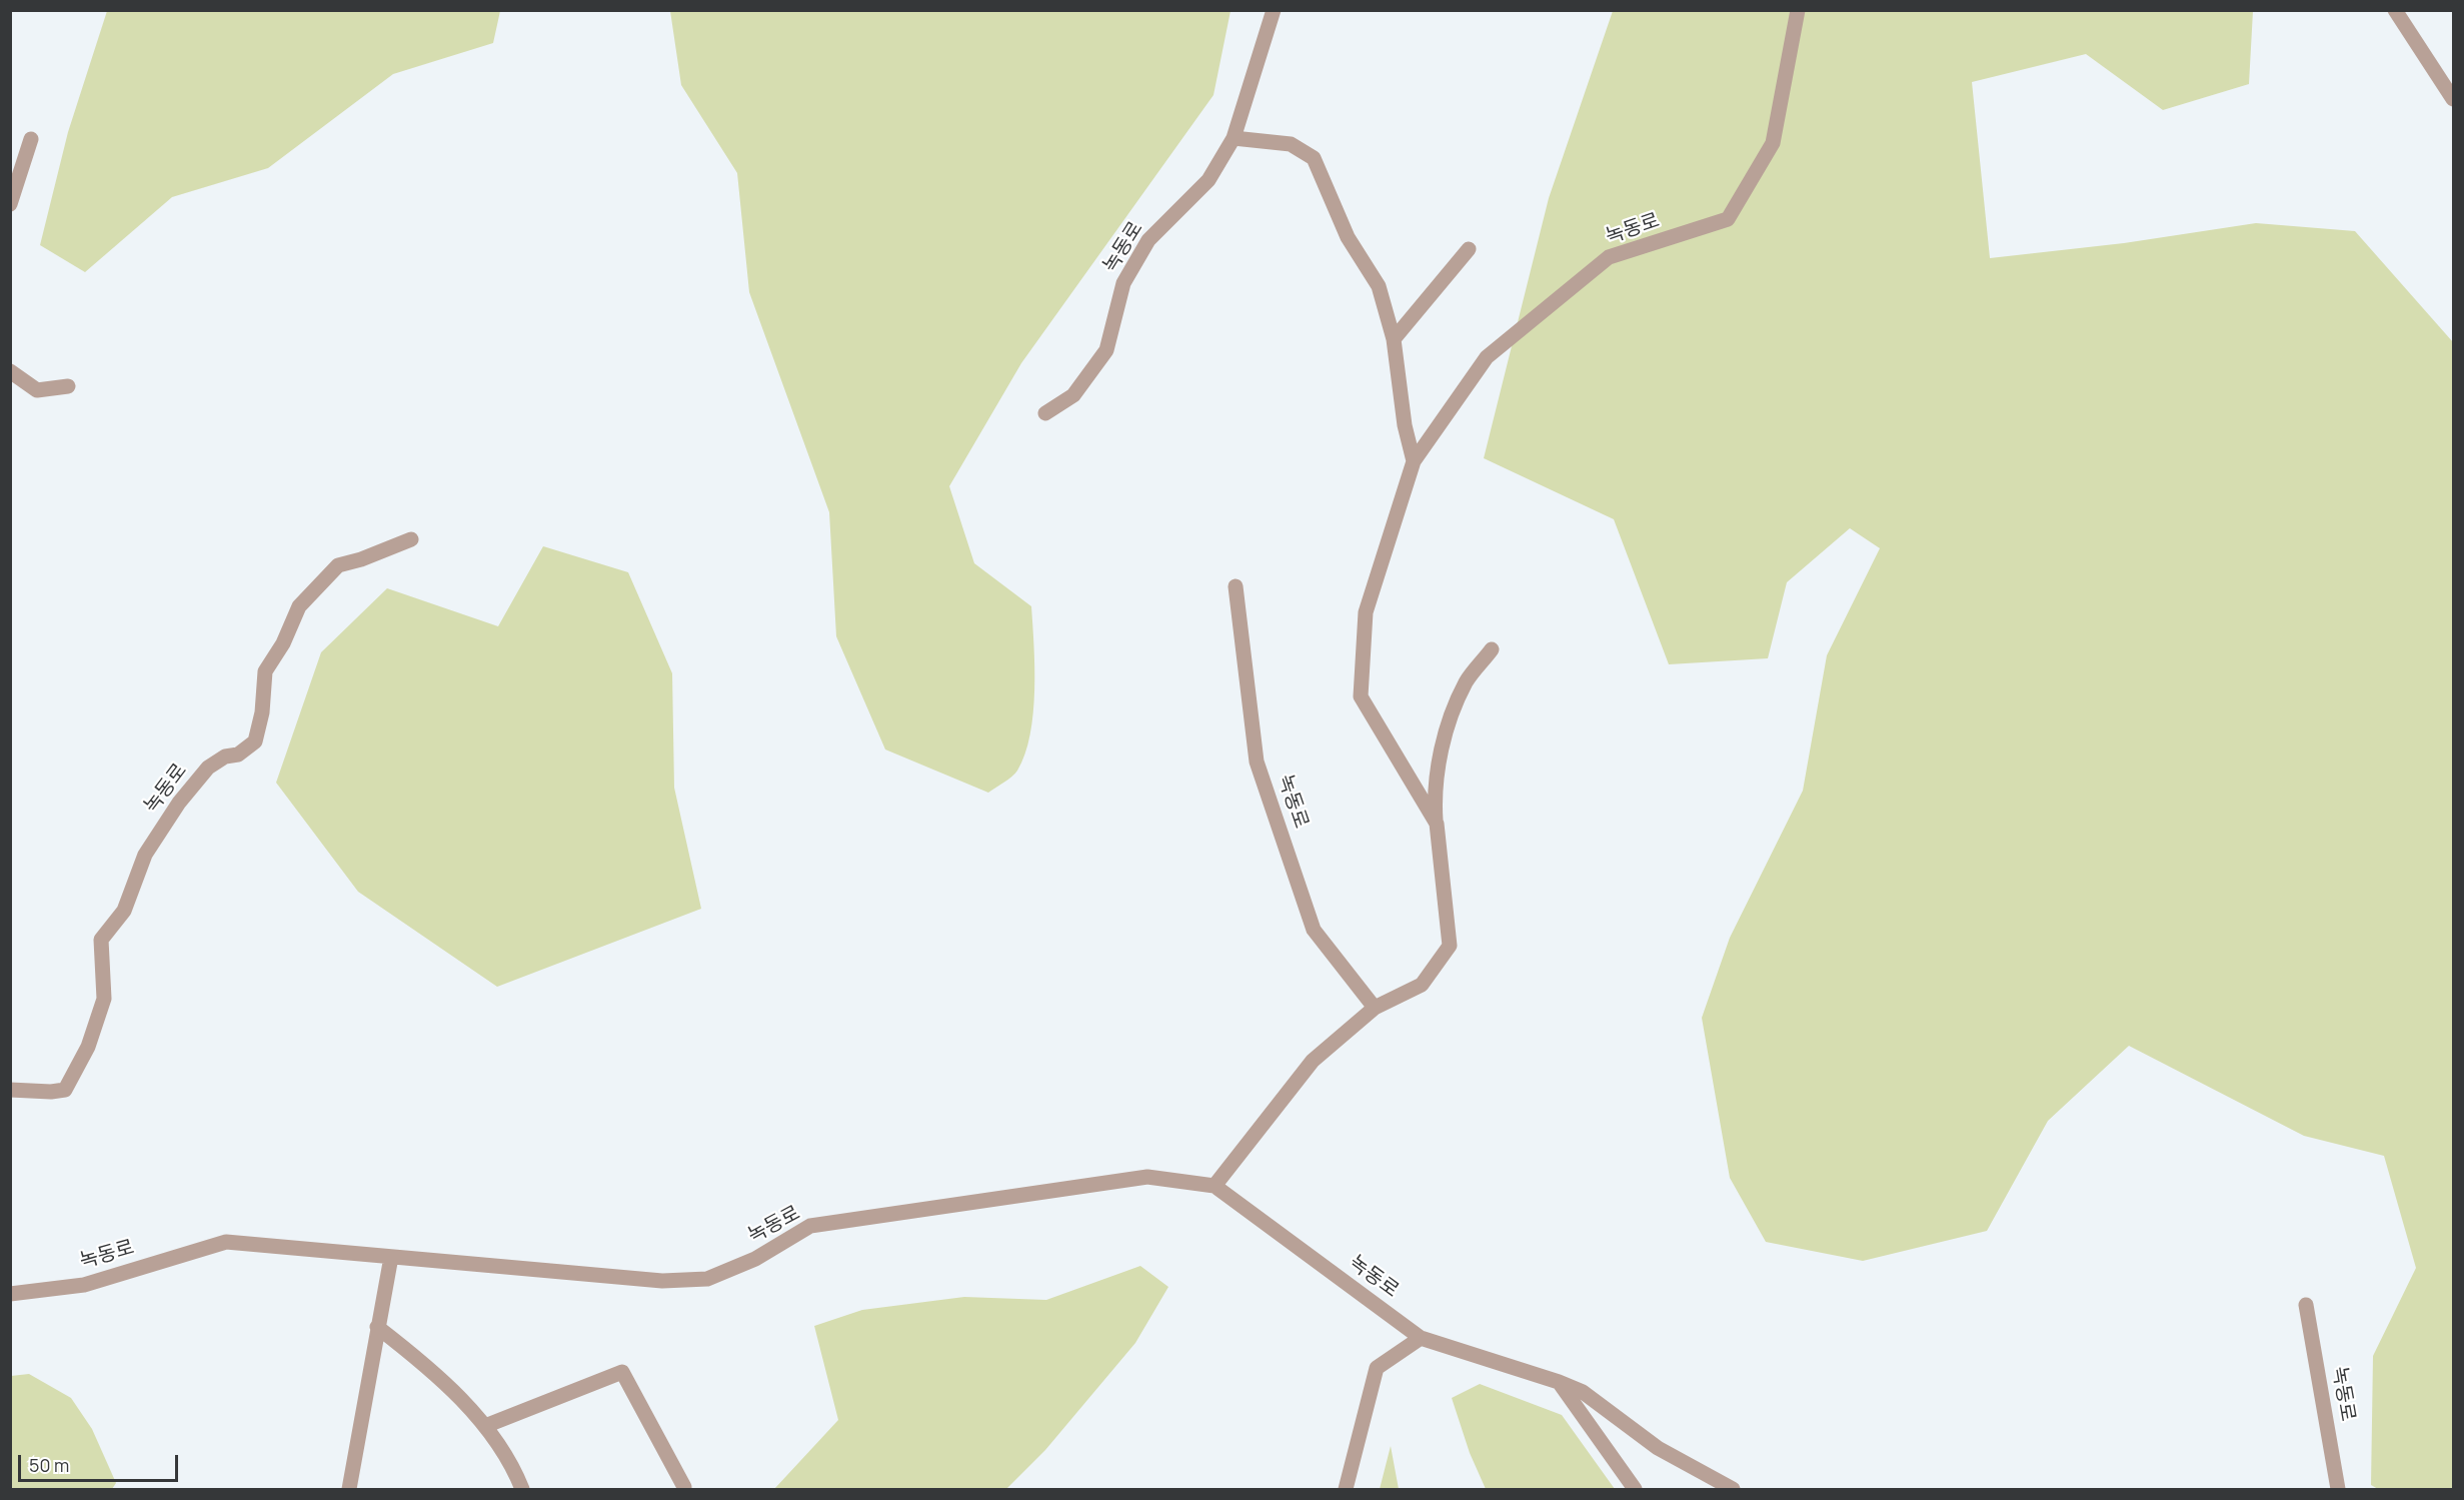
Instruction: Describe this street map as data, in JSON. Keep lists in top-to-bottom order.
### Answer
{
  "streets": {
    "street": ["녹동로"]
  },
  "scale_bar": "50 m"
}
